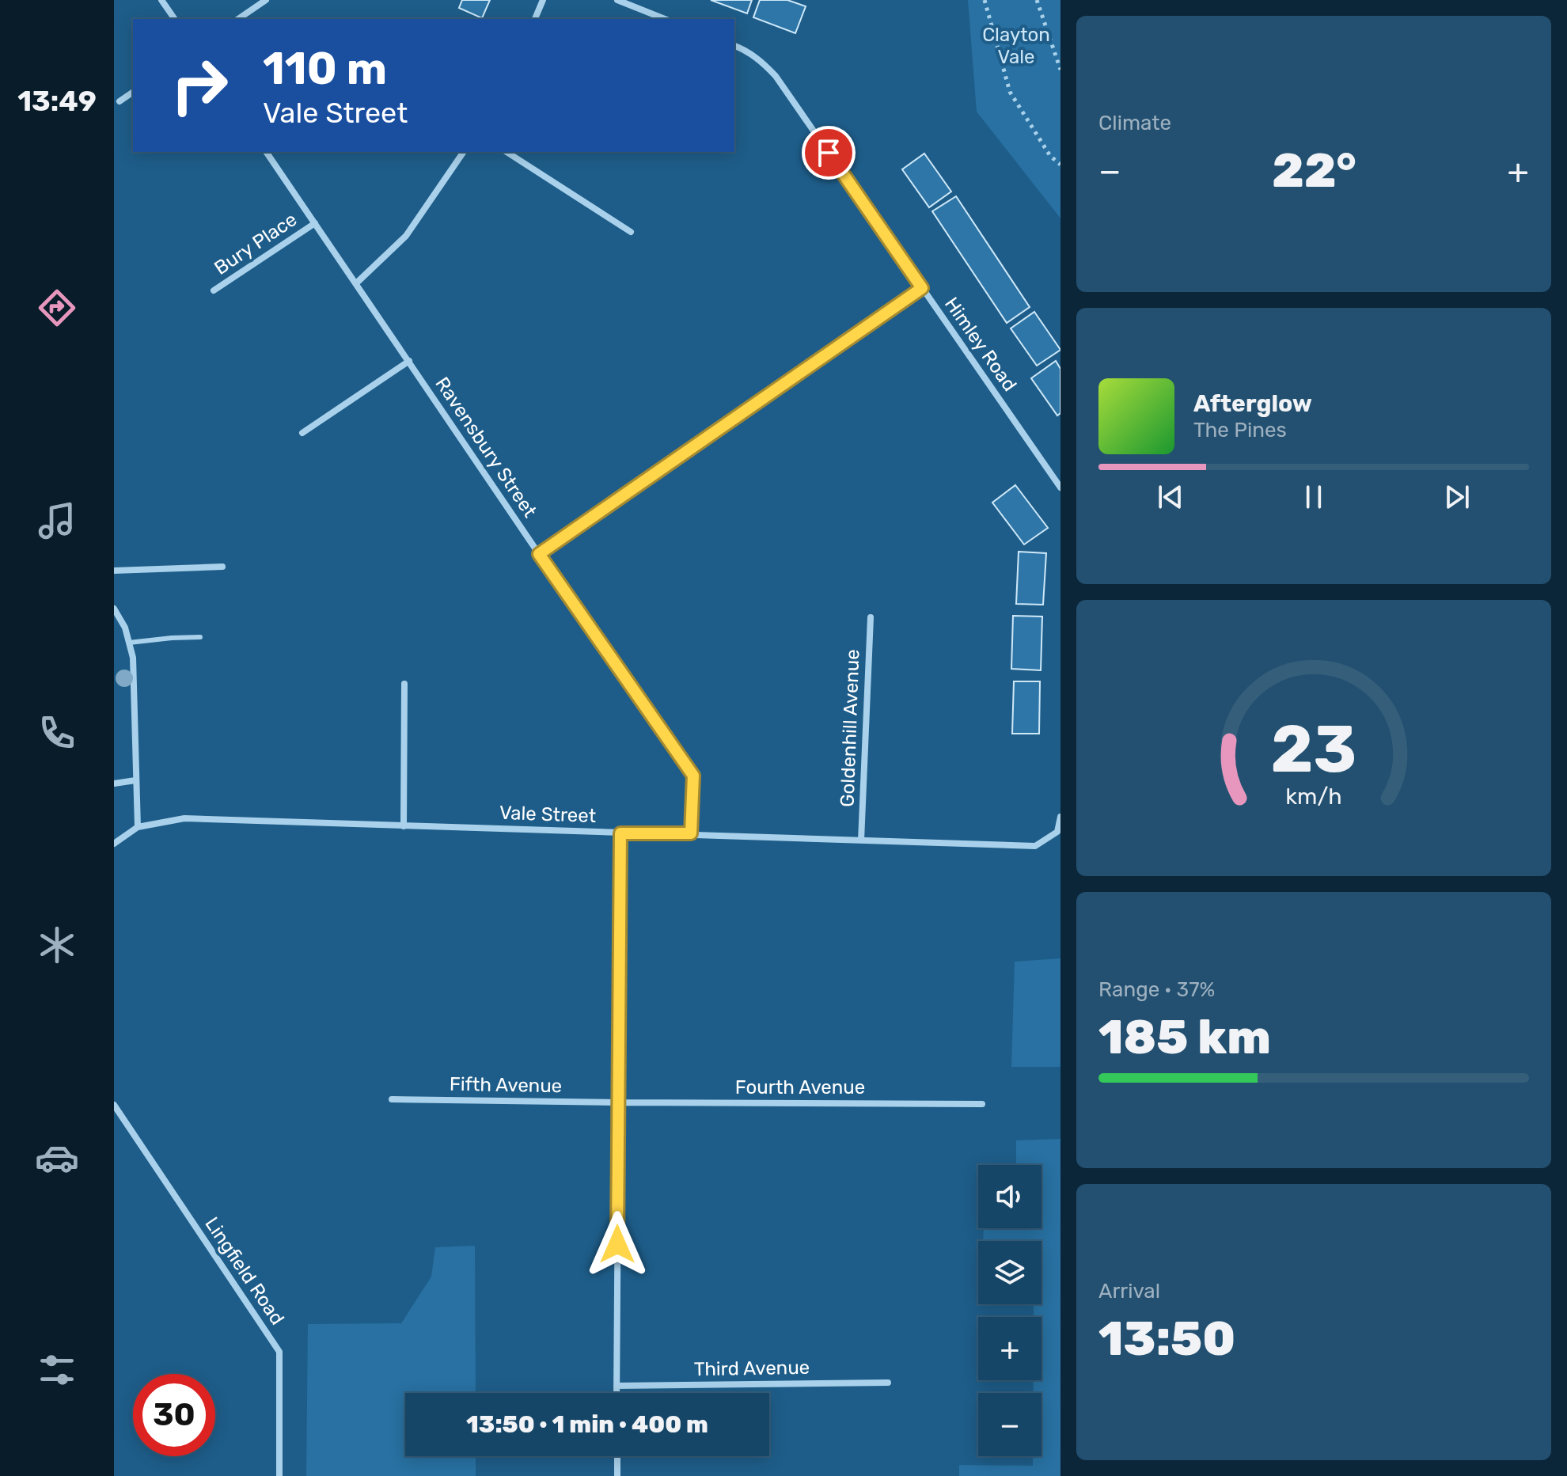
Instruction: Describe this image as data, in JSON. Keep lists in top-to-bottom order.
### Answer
{
  "streets": {
    "street": [
      "Bury Place",
      "Himley Road",
      "Ravensbury Street",
      "Goldenhill Avenue",
      "Vale Street",
      "Fifth Avenue",
      "Fourth Avenue",
      "Lingfield Road",
      "Third Avenue"
    ]
  },
  "crossings": [
    ["Bury Place", "Ravensbury Street"],
    ["Ravensbury Street", "Vale Street"],
    ["Goldenhill Avenue", "Vale Street"],
    ["Fifth Avenue", "Fourth Avenue"]
  ],
  "parks": ["Clayton Vale"],
  "page": {
    "tabs": "13:49",
    "tile": [
      "Climate",
      ["Range · 37%", "185 km"],
      ["Arrival", "13:50"]
    ],
    "turn": ["110 m", "Vale Street"],
    "heat": ["−", "22°", "+"],
    "song": ["Afterglow", "The Pines"],
    "map_buttons": ["+", "−"],
    "limit": "30",
    "trip": "13:50 · 1 min · 400 m",
    "gauge": ["23", "km/h"]
  }
}
